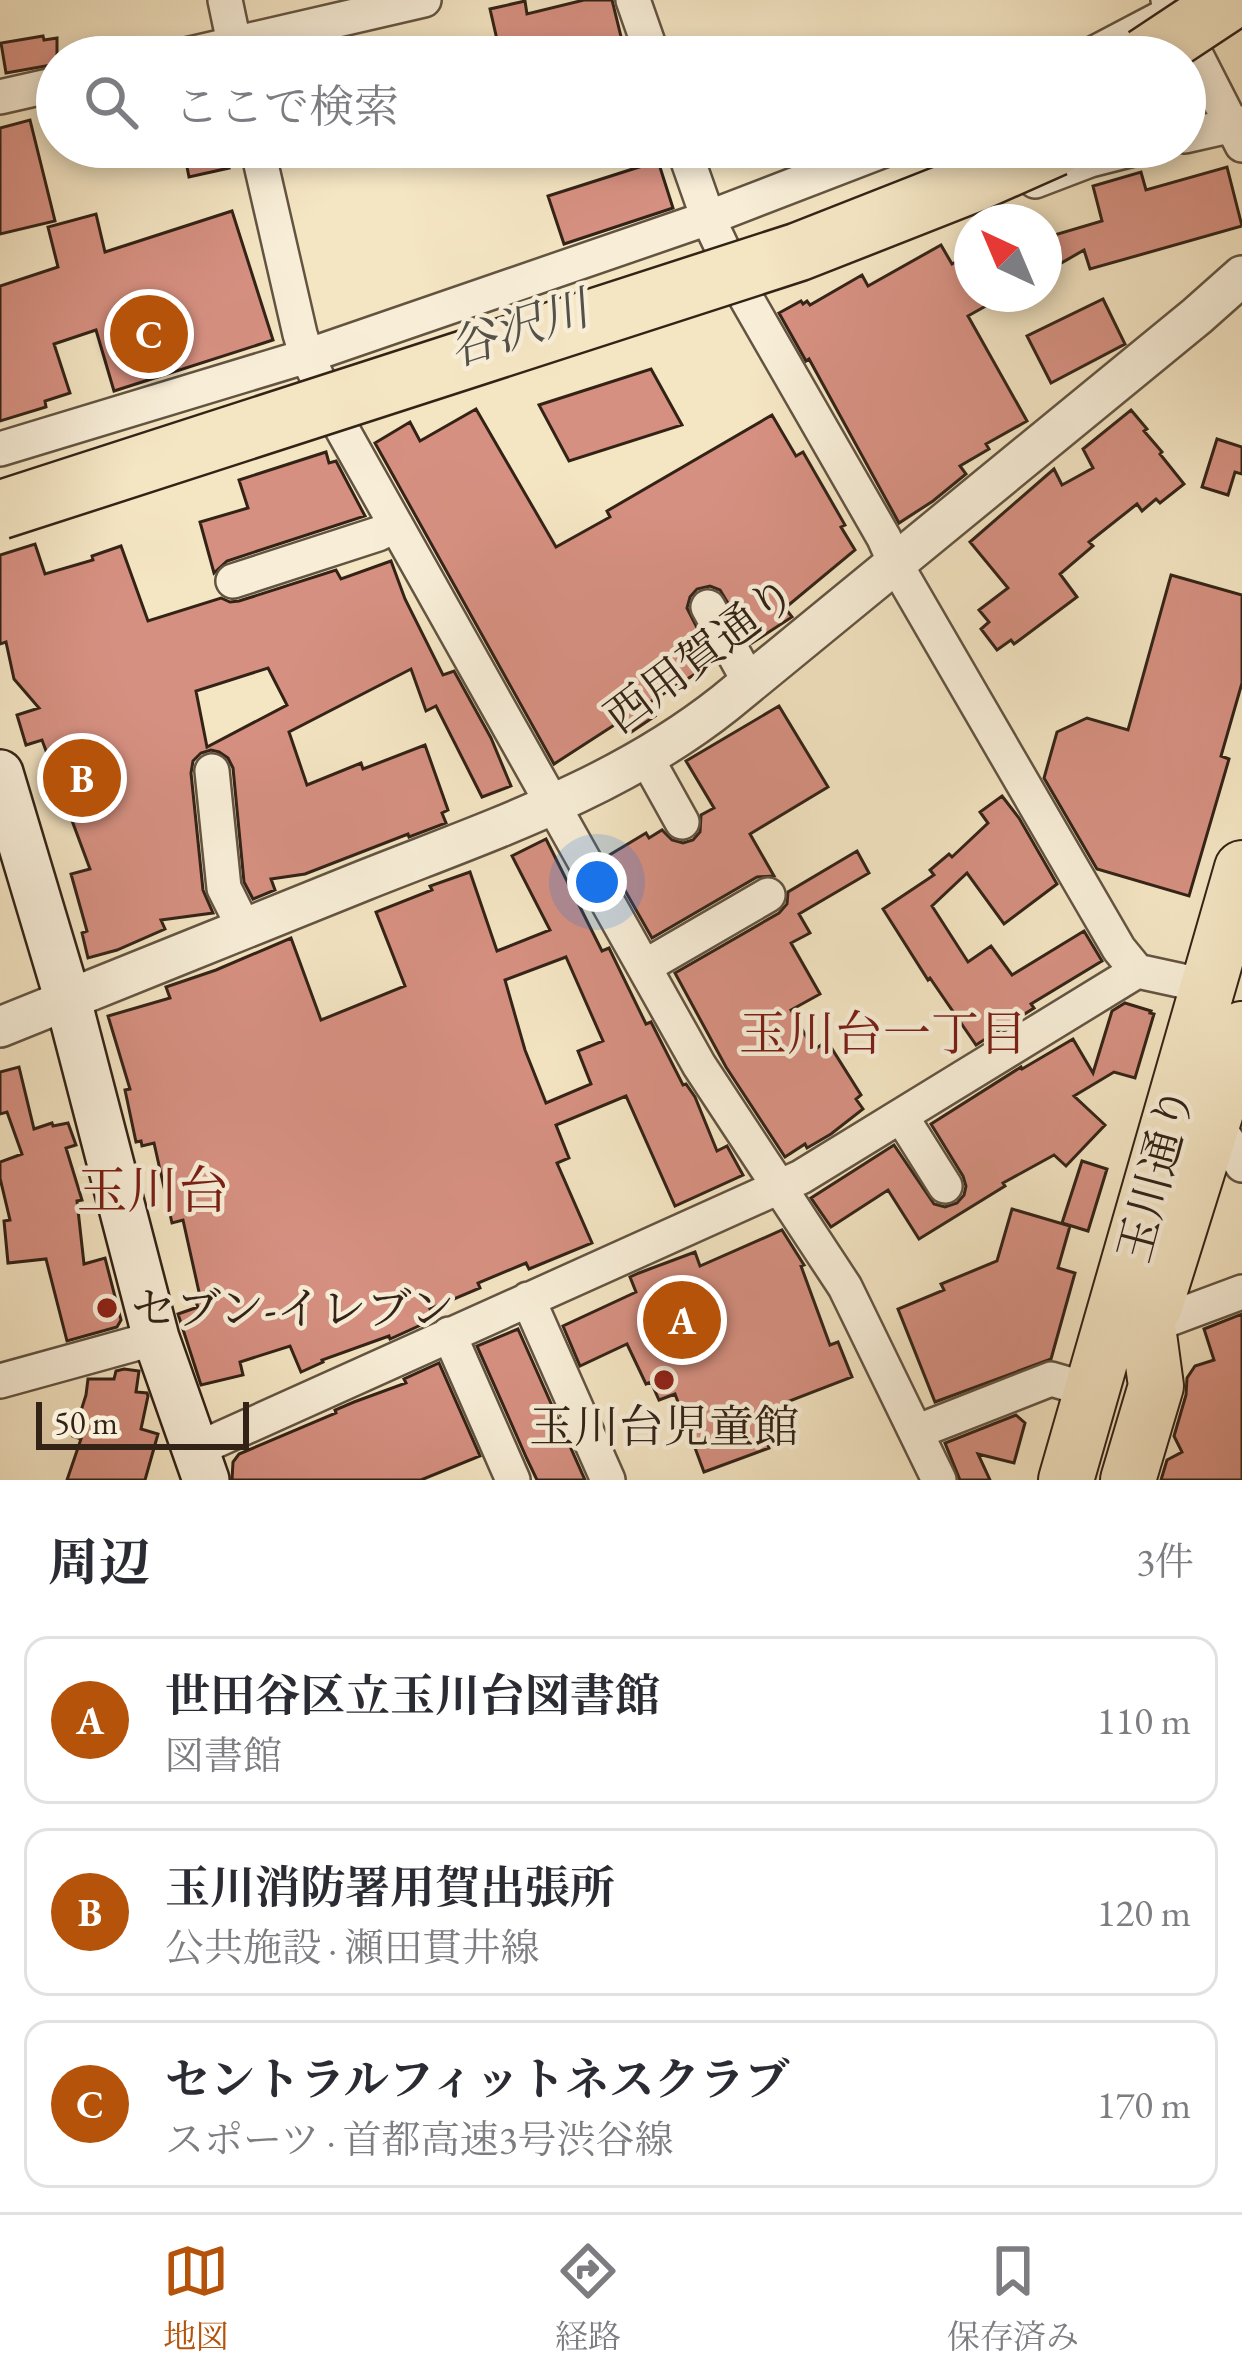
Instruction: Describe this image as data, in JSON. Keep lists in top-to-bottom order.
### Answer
{
  "streets": {
    "highway": ["玉川通り"],
    "street": ["西用賀通り"]
  },
  "districts": ["玉川台一丁目", "玉川台"],
  "water": ["谷沢川"],
  "places": ["セブン-イレブン", "玉川台児童館"],
  "scale_bar": "50 m",
  "north": "top left",
  "page": {
    "search": "ここで検索",
    "pins": ["C", "B", "A"],
    "scale": "50 m",
    "heading": ["周辺", "3件"],
    "list": [
      {
        "mark": "A",
        "name": "世田谷区立玉川台図書館",
        "note": "図書館",
        "value": "110 m"
      },
      {
        "mark": "B",
        "name": "玉川消防署用賀出張所",
        "note": "公共施設 · 瀬田貫井線",
        "value": "120 m"
      },
      {
        "mark": "C",
        "name": "セントラルフィットネスクラブ",
        "note": "スポーツ · 首都高速3号渋谷線",
        "value": "170 m"
      }
    ],
    "nav": ["地図", "経路", "保存済み"]
  }
}
